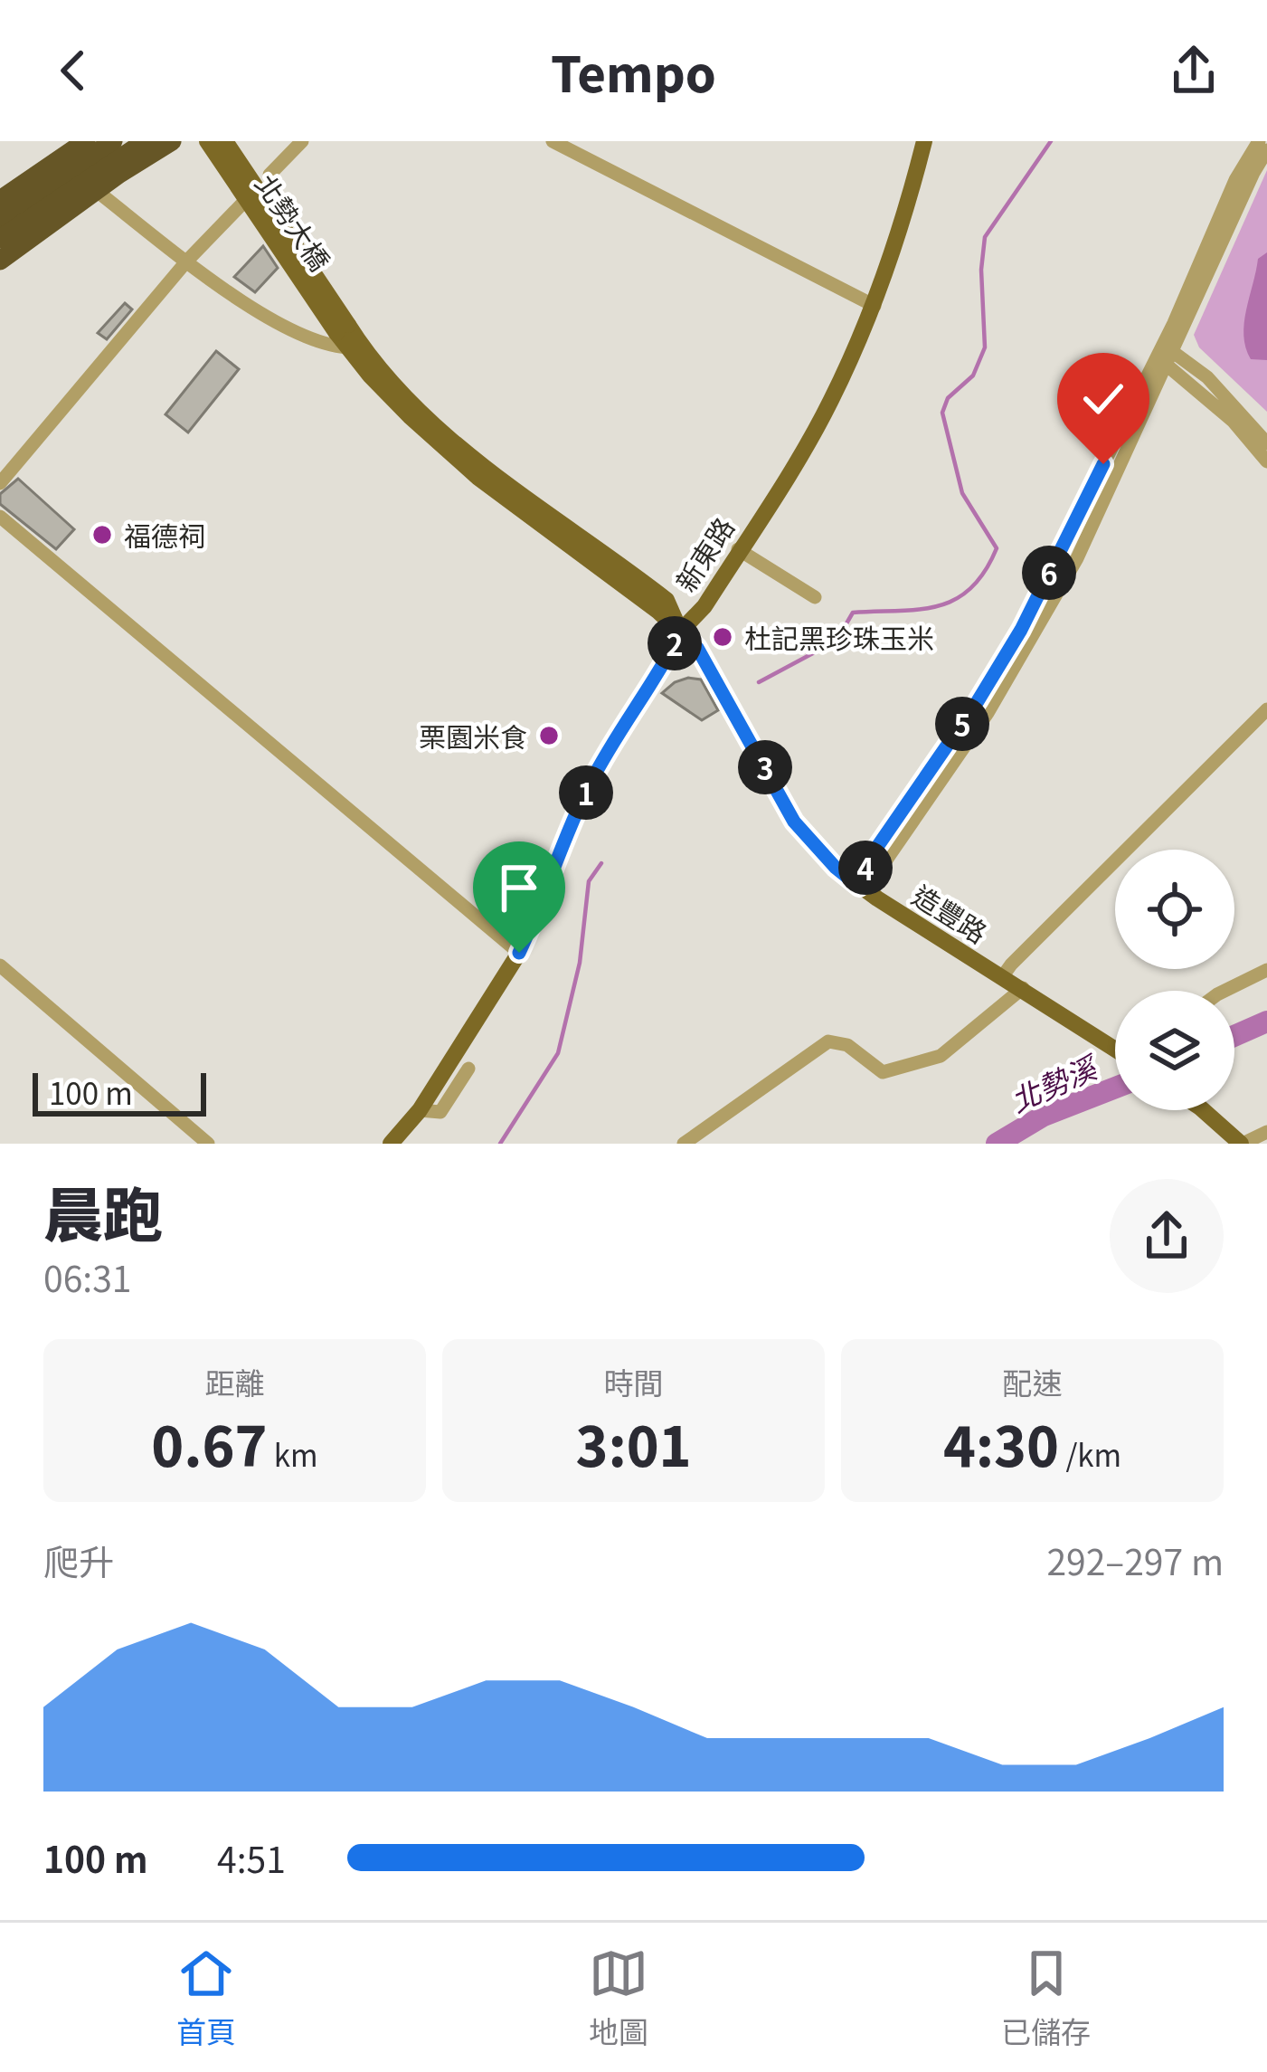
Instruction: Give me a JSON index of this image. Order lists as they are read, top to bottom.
{
  "streets": {
    "main road": ["北勢大橋", "新東路", "造豐路"]
  },
  "crossings": [
    ["北勢大橋", "造豐路"],
    ["新東路", "造豐路"]
  ],
  "water": ["北勢溪"],
  "places": ["福德祠", "杜記黑珍珠玉米", "栗園米食"],
  "scale_bar": "100 m",
  "page": {
    "header": "Tempo",
    "pins": [
      "6",
      "2",
      "5",
      "3",
      "1",
      "4"
    ],
    "scale": "100 m",
    "heading": ["晨跑", "06:31"],
    "stats": [
      ["距離", "0.67 km"],
      ["時間", "3:01"],
      ["配速", "4:30 /km"]
    ],
    "chart": ["爬升", "292–297 m"],
    "list": [
      {
        "name": "100 m",
        "note": "4:51"
      }
    ],
    "tabs": ["首頁", "地圖", "已儲存"]
  }
}
